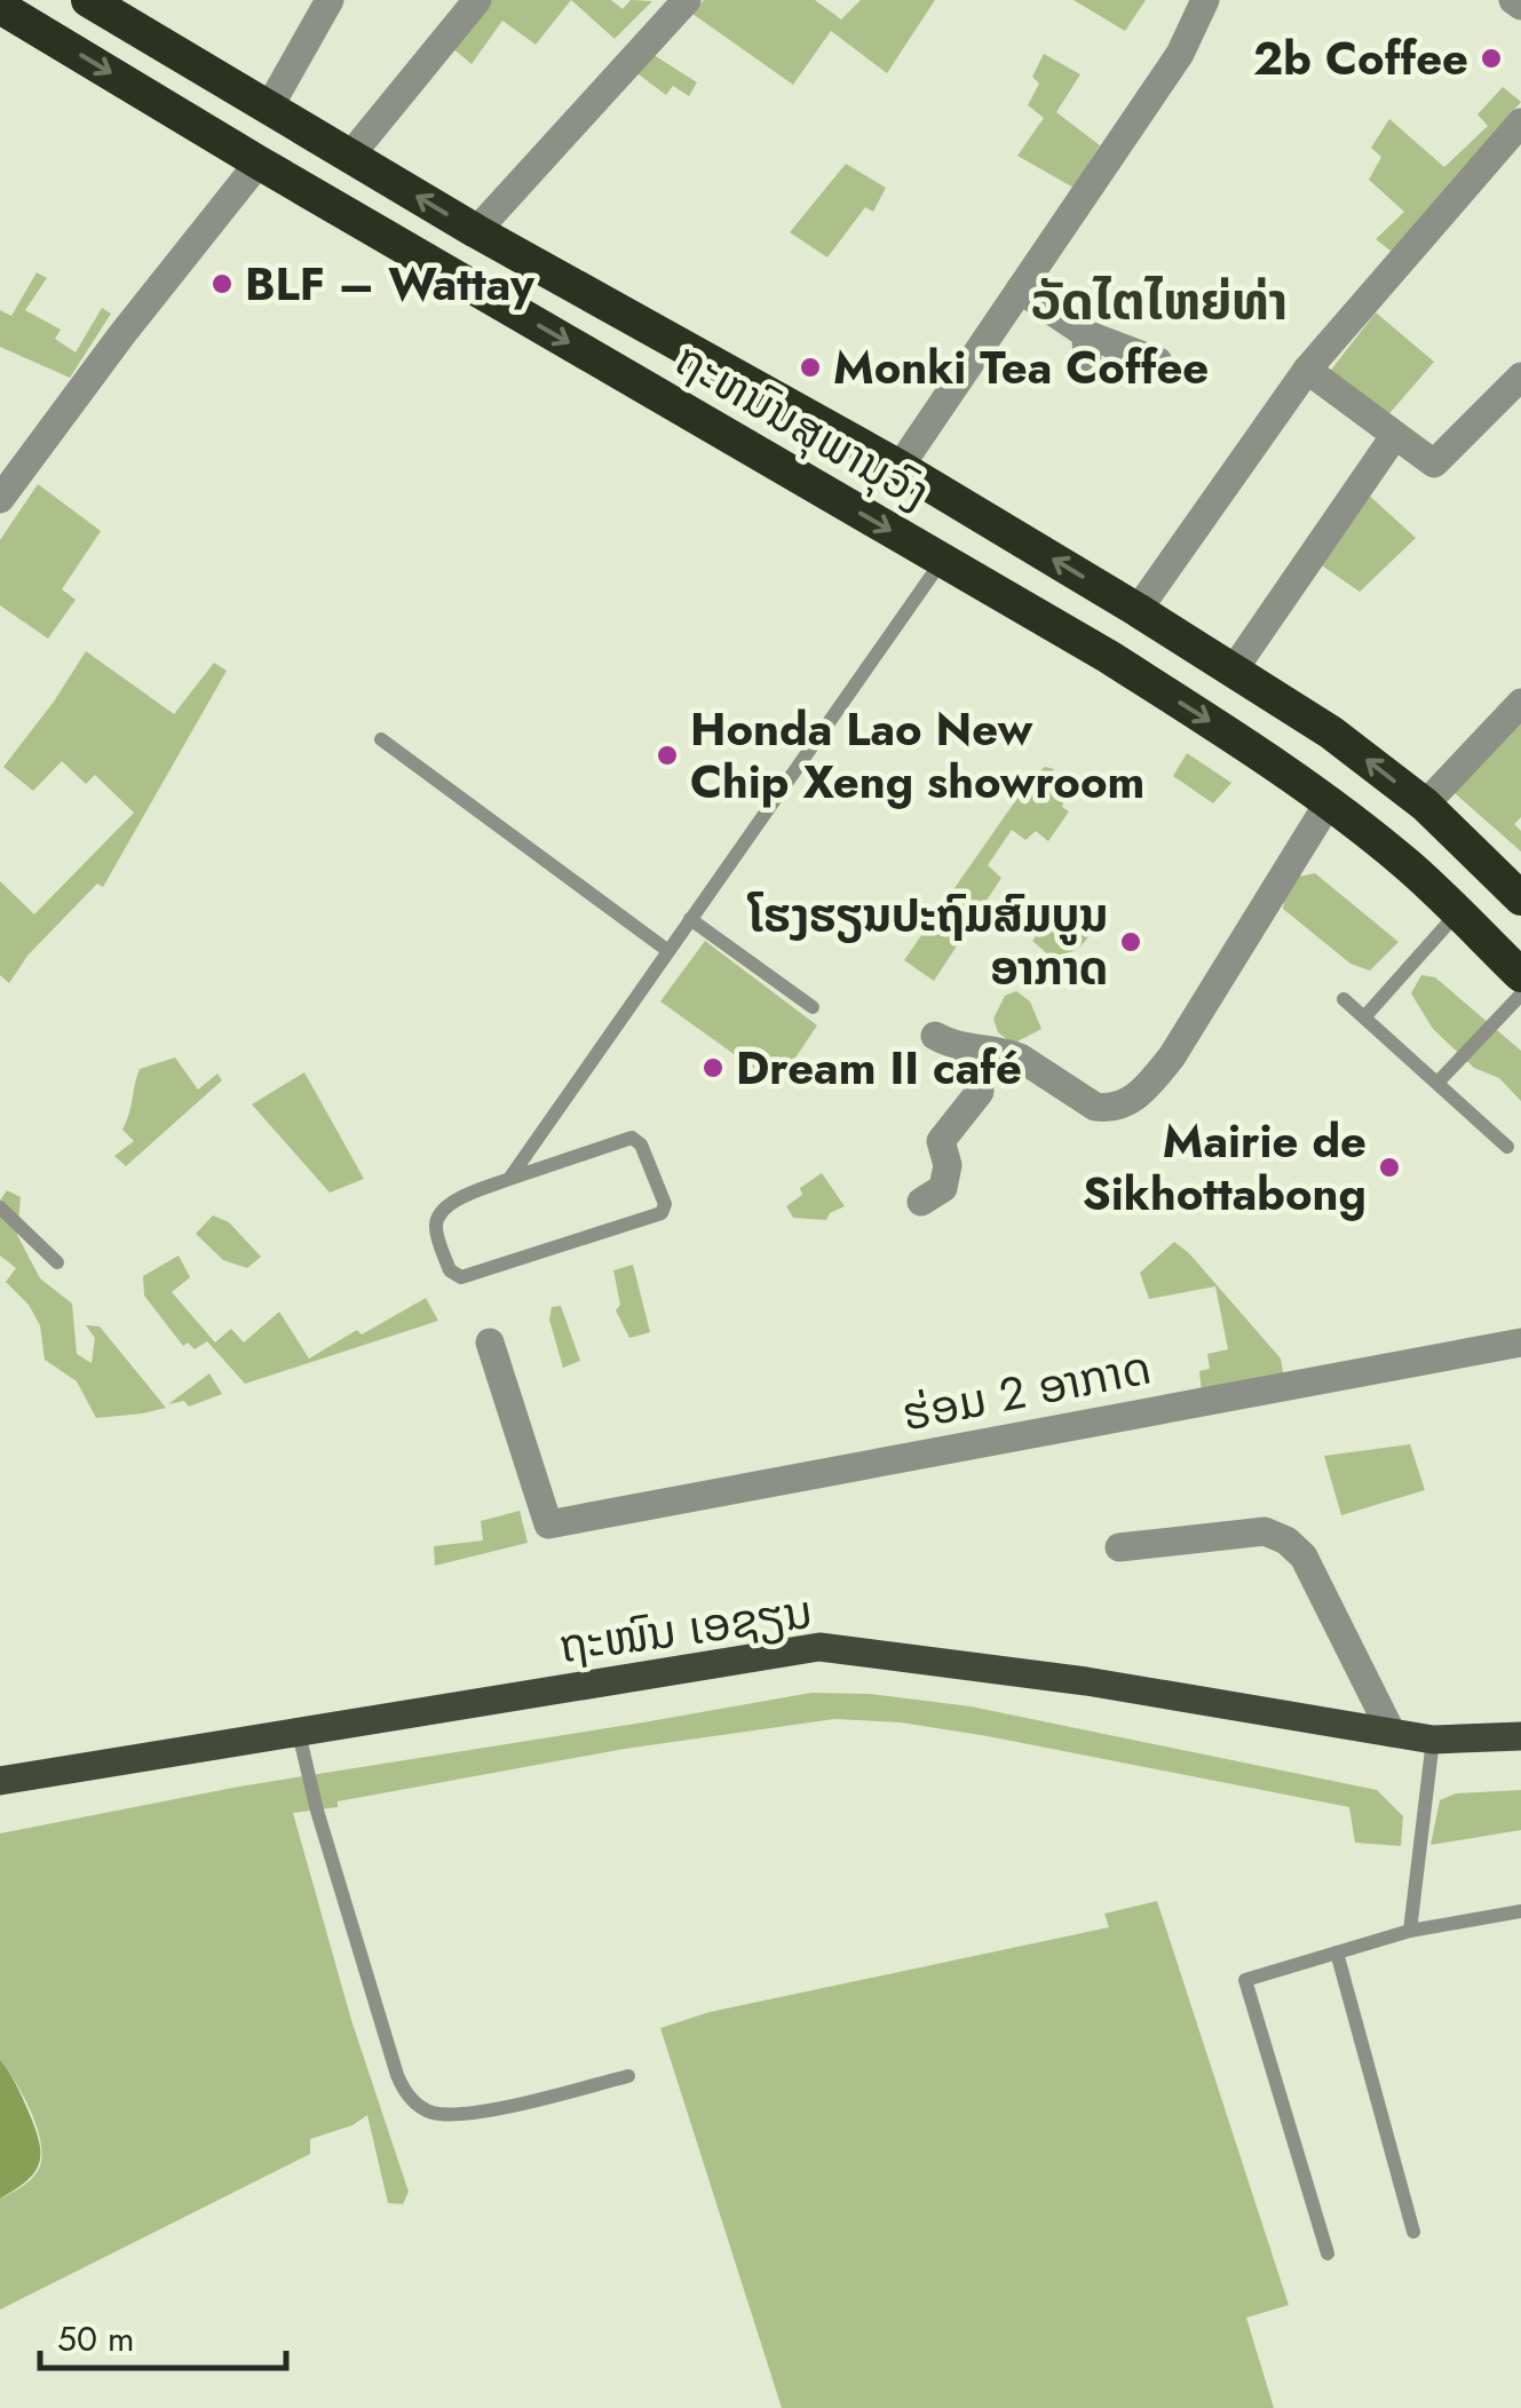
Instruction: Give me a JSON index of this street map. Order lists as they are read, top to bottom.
{
  "streets": {
    "highway": ["ຖະຫນົນສຸພານຸວົງ"],
    "main road": ["ຖະໜົນ ເອຊຽນ"],
    "street": ["ຮ່ອມ 2 ອາກາດ"]
  },
  "districts": ["ວັດໄຕໄຫຍ່ທ່າ"],
  "places": [
    "2b Coffee",
    "BLF – Wattay",
    "Monki Tea Coffee",
    "Honda Lao New Chip Xeng showroom",
    "ໂຮງຮຽນປະຖົມສົມບູນ ອາກາດ",
    "Dream II café",
    "Mairie de Sikhottabong"
  ],
  "scale_bar": "50 m"
}
